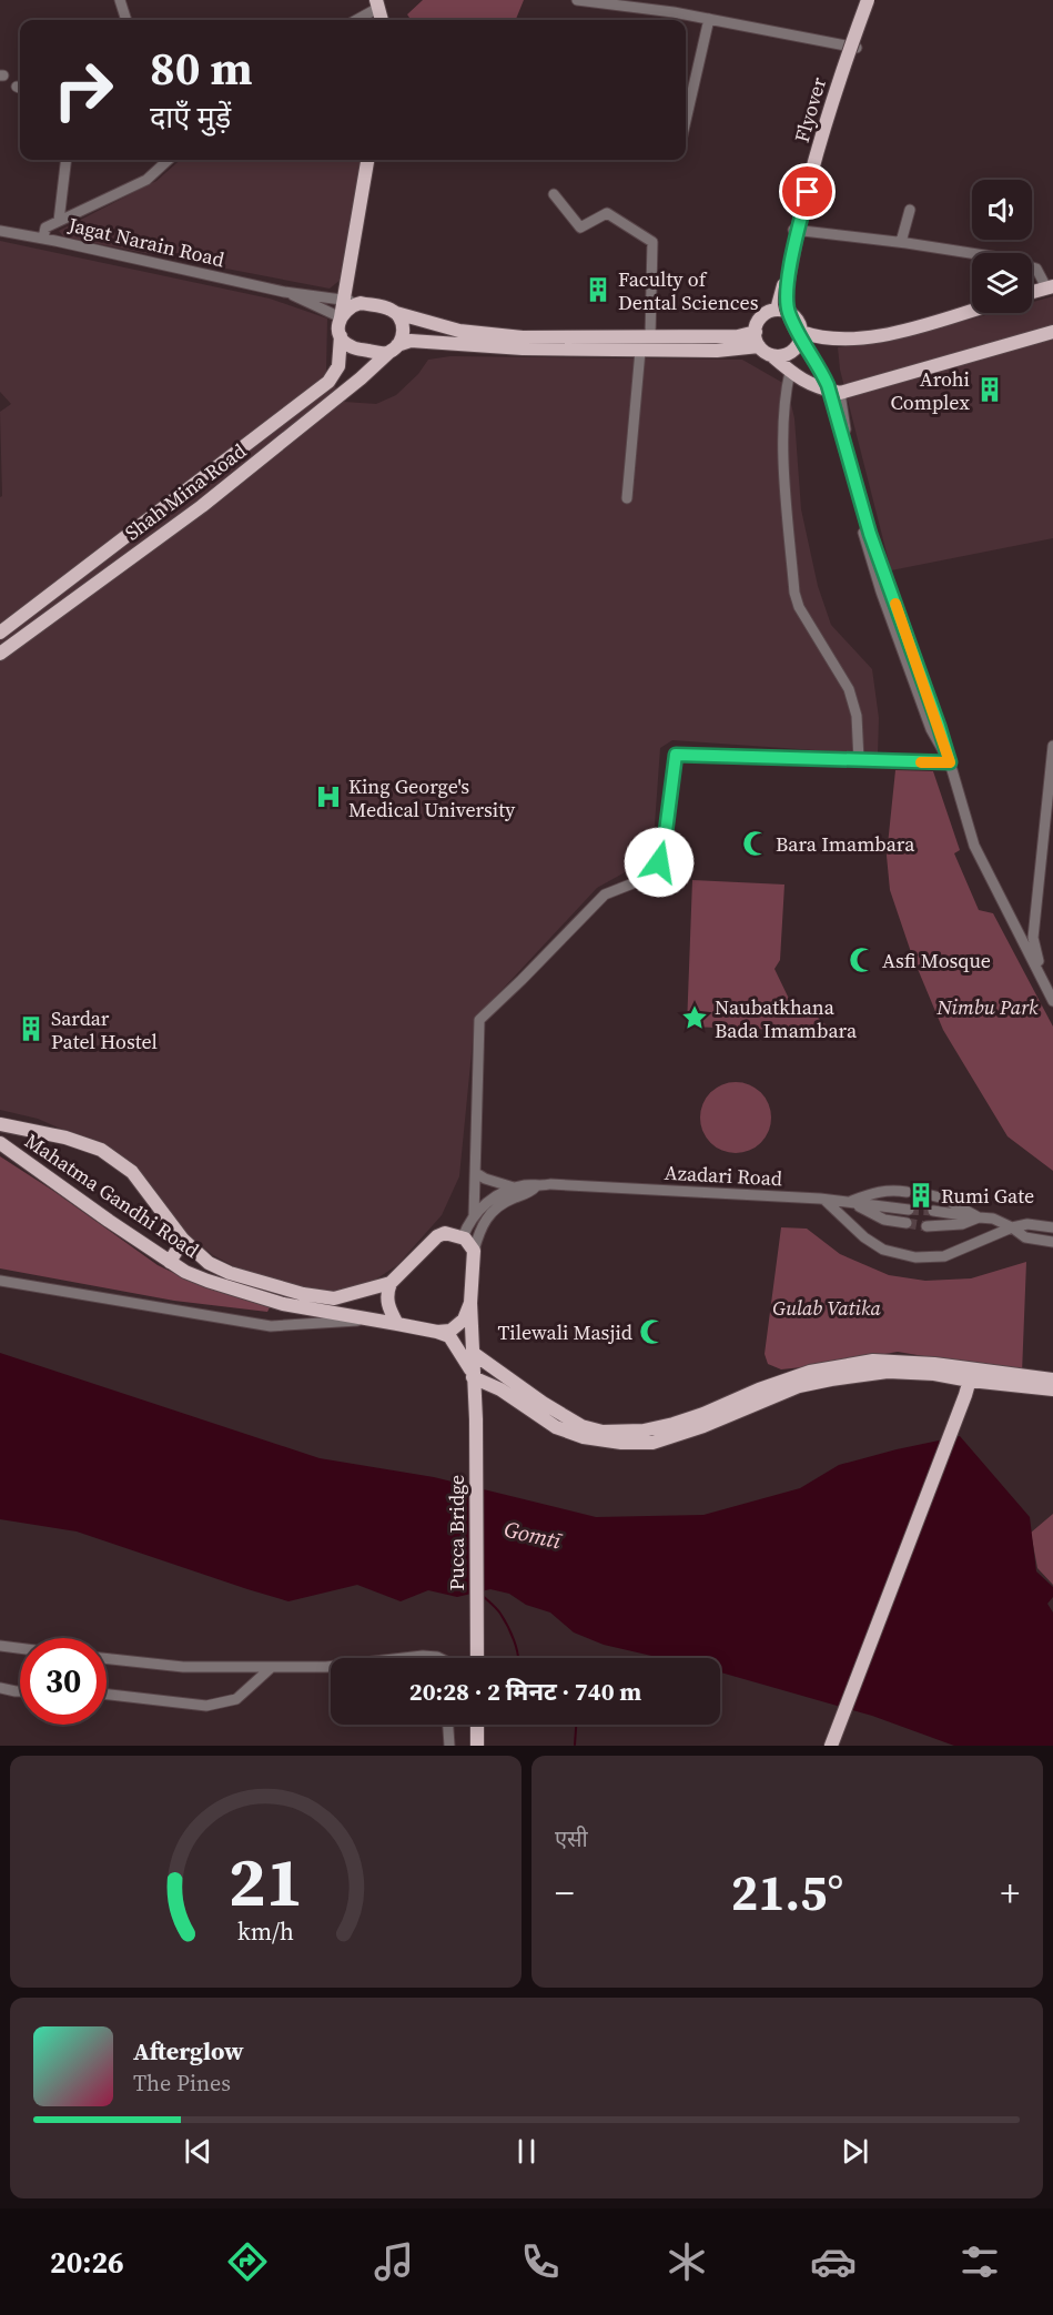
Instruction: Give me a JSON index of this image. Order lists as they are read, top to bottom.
{
  "streets": {
    "main road": [
      "Flyover",
      "Shah Mina Road",
      "Mahatma Gandhi Road",
      "Pucca Bridge"
    ],
    "street": ["Jagat Narain Road", "Azadari Road"]
  },
  "crossings": [
    ["Jagat Narain Road", "Shah Mina Road"],
    ["Mahatma Gandhi Road", "Pucca Bridge"]
  ],
  "water": ["Gomtī"],
  "parks": ["Nimbu Park", "Gulab Vatika"],
  "places": {
    "building": [
      "Faculty of Dental Sciences",
      "Arohi Complex",
      "Sardar Patel Hostel",
      "Rumi Gate"
    ],
    "hospital": ["King George's Medical University"],
    "mosque": ["Bara Imambara", "Asfi Mosque", "Tilewali Masjid"],
    "place": ["Naubatkhana Bada Imambara"]
  },
  "page": {
    "turn": ["80 m", "दाएँ मुड़ें"],
    "limit": "30",
    "trip": "20:28 · 2 मिनट · 740 m",
    "tile": "एसी",
    "heat": ["−", "21.5°", "+"],
    "song": ["Afterglow", "The Pines"],
    "tabs": "20:26",
    "gauge": ["21", "km/h"]
  }
}
